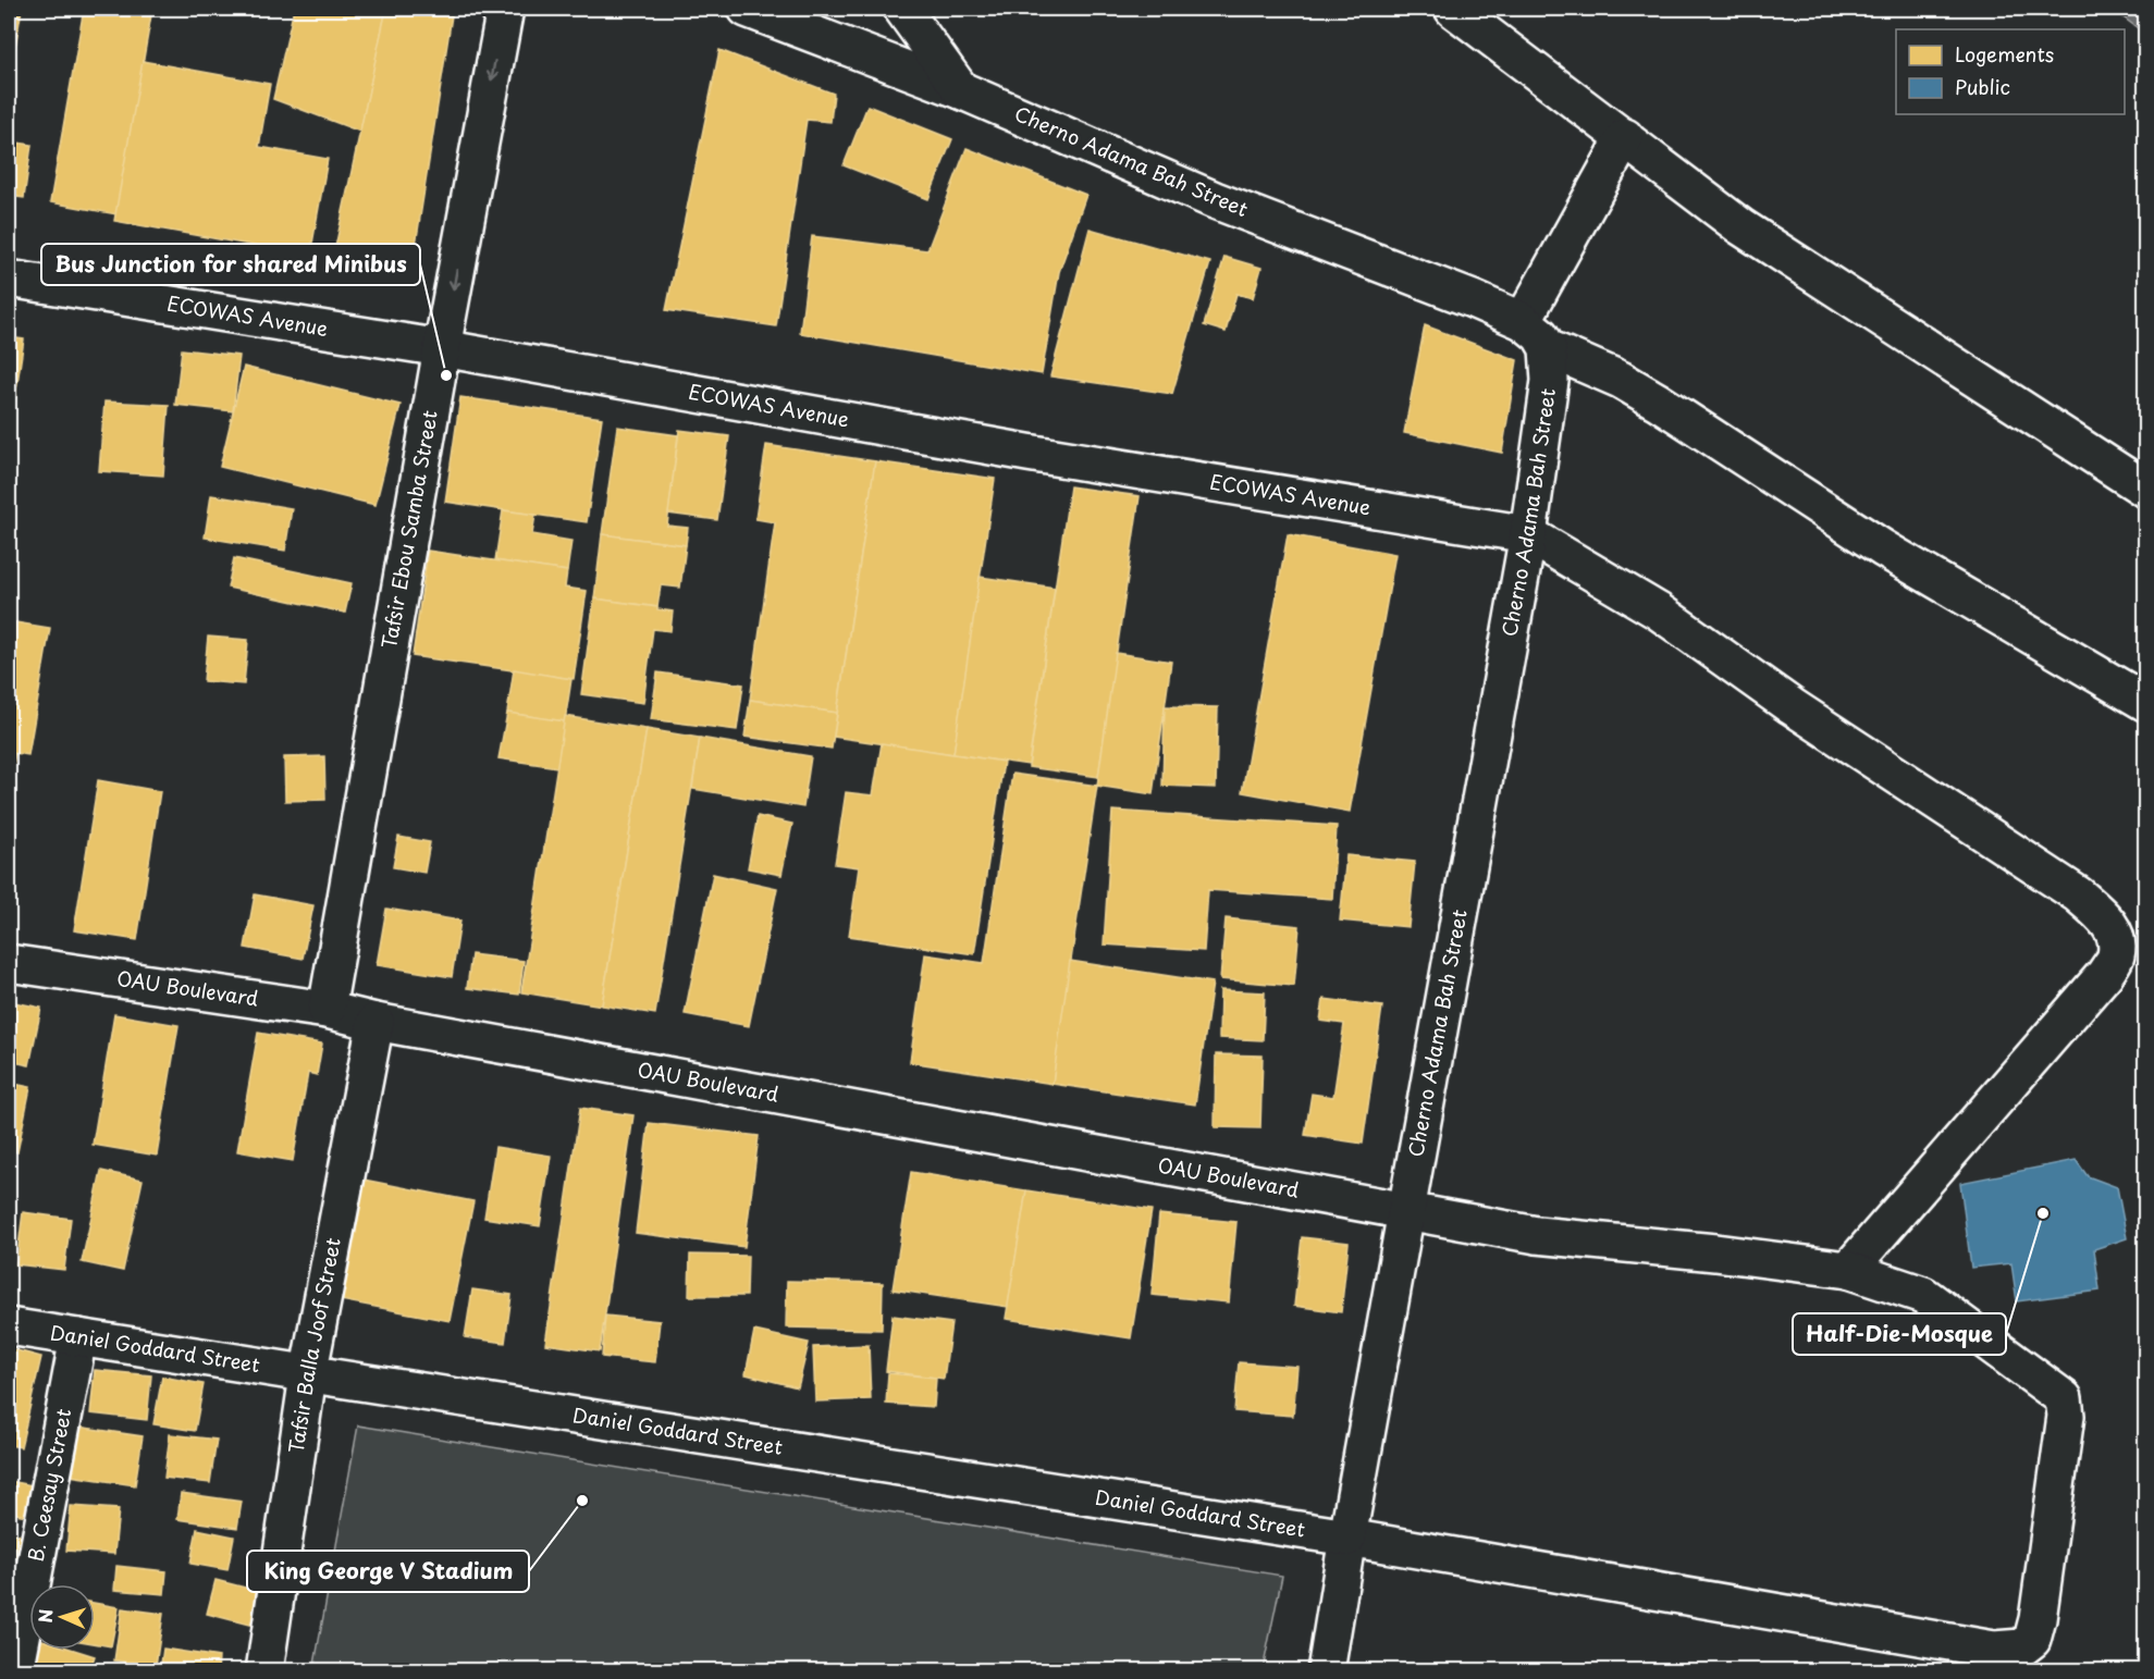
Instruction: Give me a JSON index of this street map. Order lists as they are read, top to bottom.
{
  "streets": {
    "main road": [
      "Cherno Adama Bah Street",
      "ECOWAS Avenue",
      "Tafsir Ebou Samba Street",
      "OAU Boulevard",
      "Tafsir Balla Joof Street",
      "Daniel Goddard Street",
      "B. Ceesay Street"
    ]
  },
  "crossings": [
    ["Cherno Adama Bah Street", "ECOWAS Avenue"],
    ["Cherno Adama Bah Street", "OAU Boulevard"],
    ["Cherno Adama Bah Street", "Daniel Goddard Street"],
    ["ECOWAS Avenue", "Tafsir Ebou Samba Street"],
    ["Tafsir Ebou Samba Street", "OAU Boulevard"],
    ["OAU Boulevard", "Tafsir Balla Joof Street"],
    ["OAU Boulevard", "Daniel Goddard Street"],
    ["Tafsir Balla Joof Street", "Daniel Goddard Street"],
    ["Daniel Goddard Street", "B. Ceesay Street"]
  ],
  "places": ["Bus Junction for shared Minibus", "Half-Die-Mosque", "King George V Stadium"],
  "legend": ["Logements", "Public"],
  "north": "left"
}
